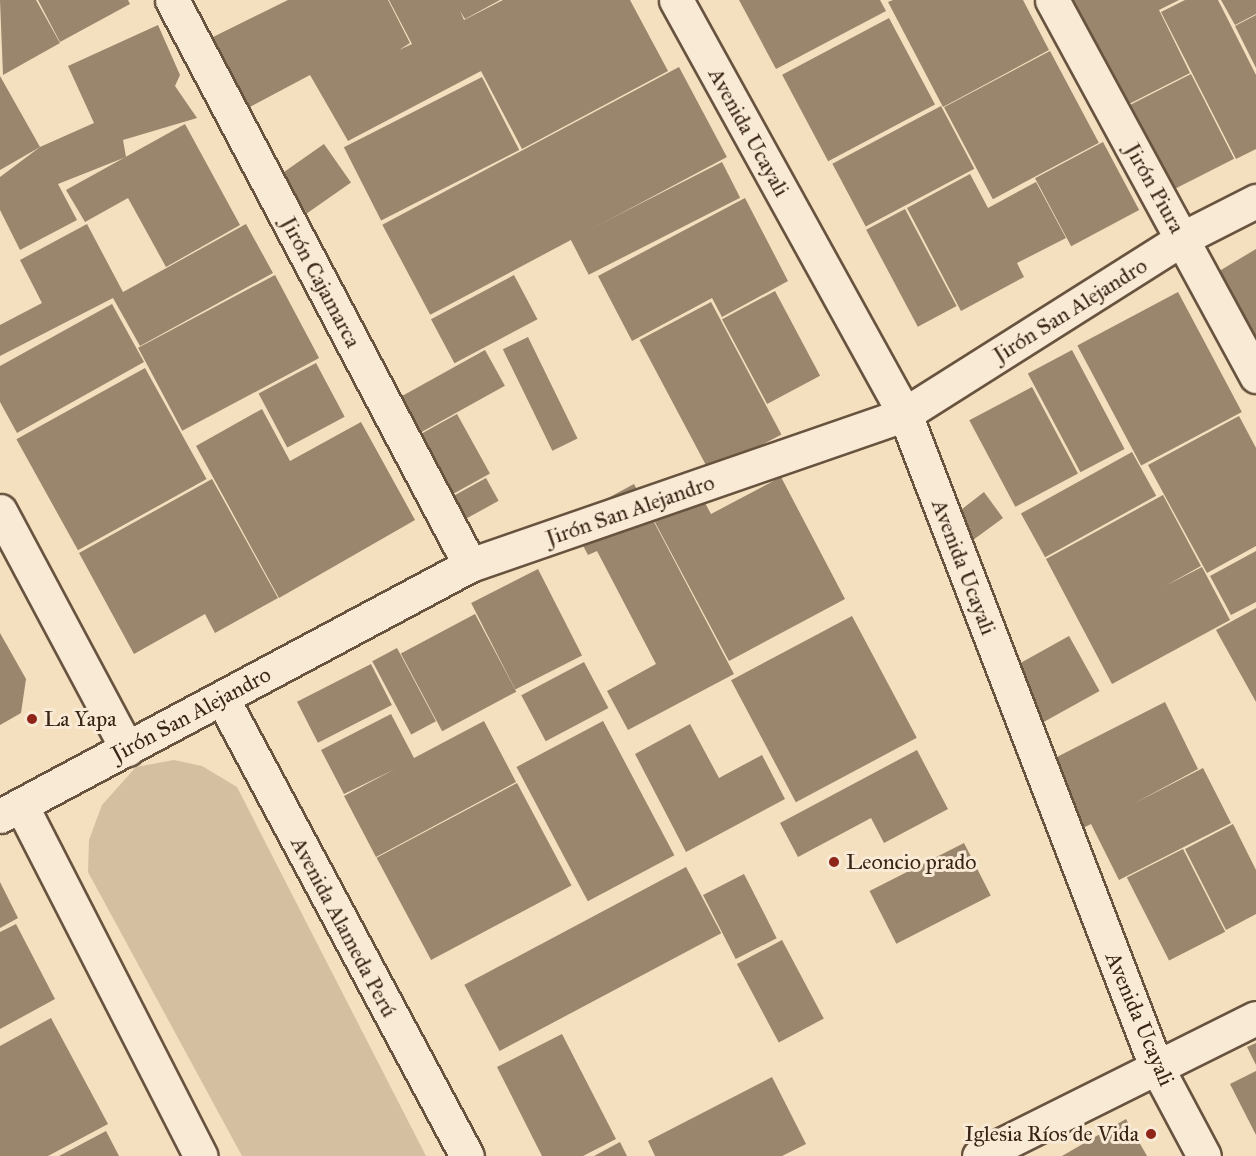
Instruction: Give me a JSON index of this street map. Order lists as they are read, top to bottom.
{
  "streets": {
    "street": [
      "Avenida Ucayali",
      "Jirón Piura",
      "Jirón Cajamarca",
      "Jirón San Alejandro",
      "Avenida Alameda Perú"
    ]
  },
  "crossings": [
    ["Avenida Ucayali", "Jirón San Alejandro"],
    ["Jirón Piura", "Jirón San Alejandro"],
    ["Jirón Cajamarca", "Jirón San Alejandro"],
    ["Jirón San Alejandro", "Avenida Alameda Perú"]
  ],
  "places": ["La Yapa", "Leoncio prado", "Iglesia Ríos de Vida"]
}
